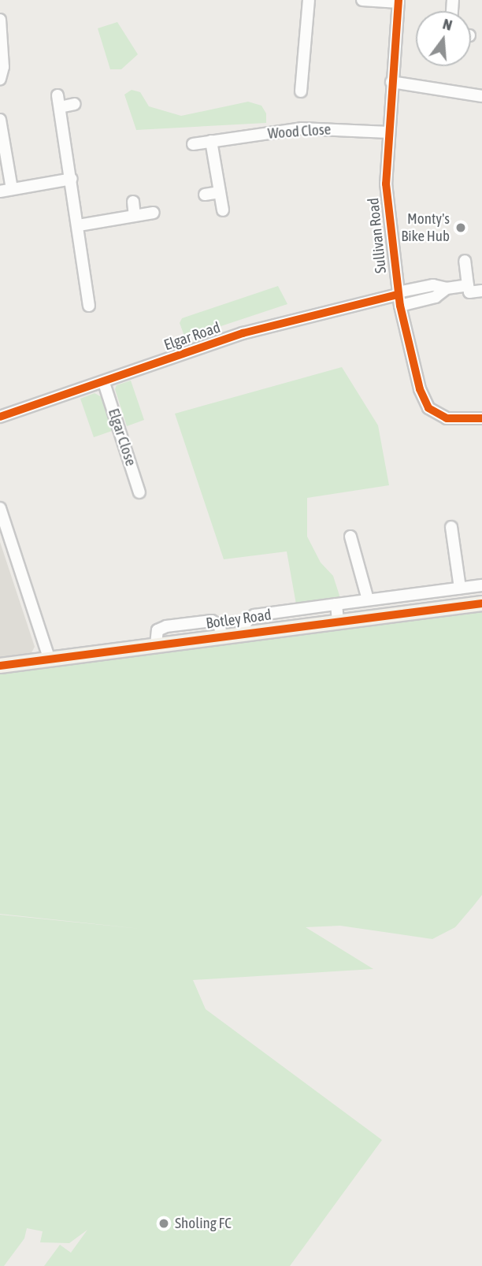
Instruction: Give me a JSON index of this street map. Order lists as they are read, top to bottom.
{
  "streets": {
    "main road": ["Botley Road"],
    "street": [
      "Wood Close",
      "Sullivan Road",
      "Elgar Road",
      "Elgar Close"
    ]
  },
  "crossings": [
    ["Wood Close", "Sullivan Road"],
    ["Sullivan Road", "Elgar Road"],
    ["Elgar Road", "Elgar Close"]
  ],
  "places": ["Monty's Bike Hub", "Sholing FC"],
  "north": "top"
}
